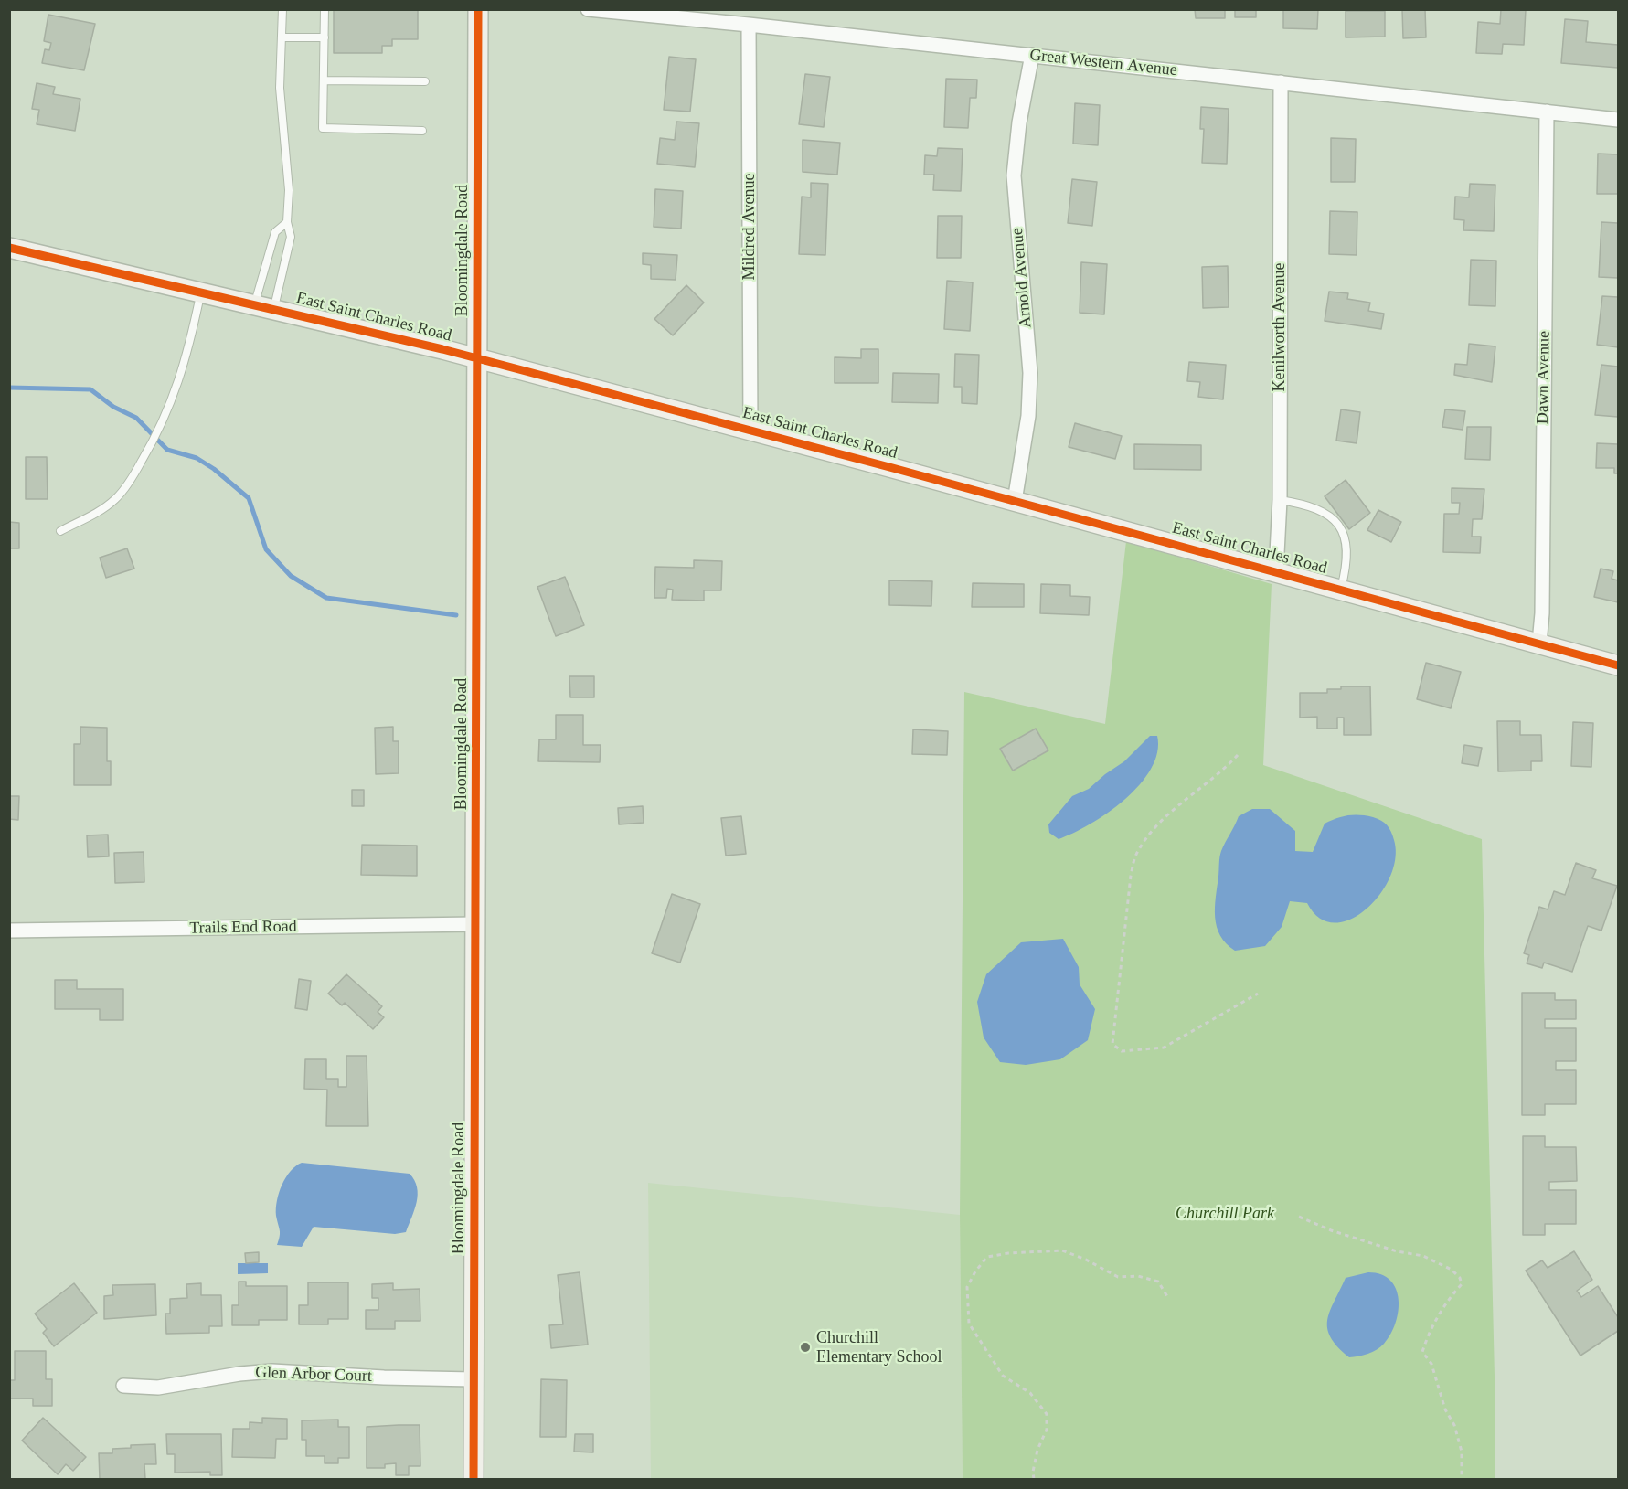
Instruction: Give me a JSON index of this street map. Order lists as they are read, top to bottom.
{
  "streets": {
    "street": [
      "Great Western Avenue",
      "Mildred Avenue",
      "Bloomingdale Road",
      "Arnold Avenue",
      "East Saint Charles Road",
      "Kenilworth Avenue",
      "Dawn Avenue",
      "Trails End Road",
      "Glen Arbor Court"
    ]
  },
  "crossings": [
    ["Great Western Avenue", "Mildred Avenue"],
    ["Great Western Avenue", "Arnold Avenue"],
    ["Great Western Avenue", "Kenilworth Avenue"],
    ["Great Western Avenue", "Dawn Avenue"],
    ["Mildred Avenue", "East Saint Charles Road"],
    ["Bloomingdale Road", "East Saint Charles Road"],
    ["Bloomingdale Road", "Trails End Road"],
    ["Bloomingdale Road", "Glen Arbor Court"],
    ["Arnold Avenue", "East Saint Charles Road"],
    ["East Saint Charles Road", "Kenilworth Avenue"],
    ["East Saint Charles Road", "Dawn Avenue"]
  ],
  "parks": ["Churchill Park"],
  "places": ["Churchill Elementary School"]
}
